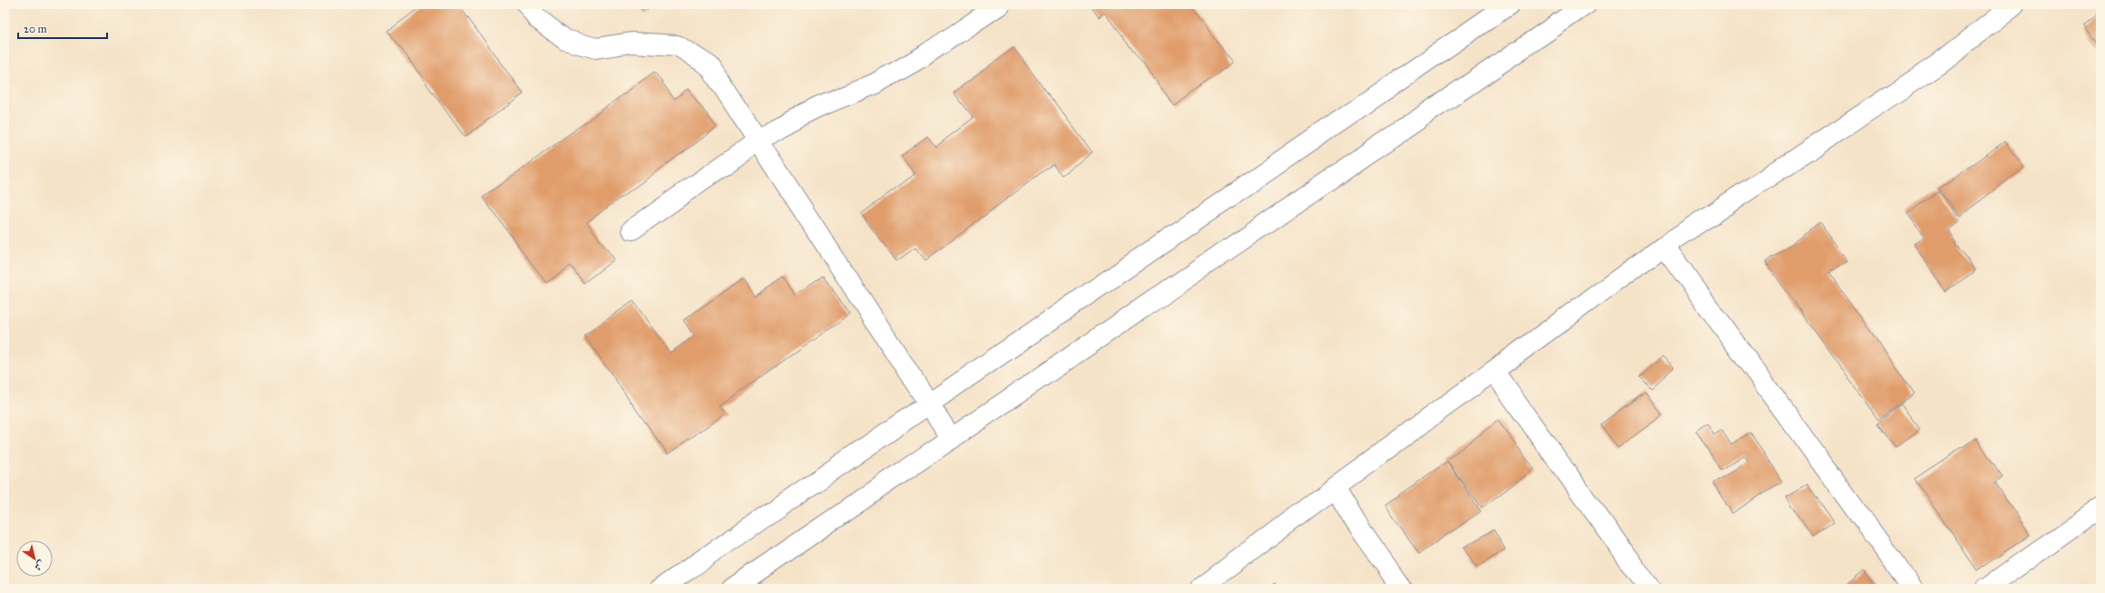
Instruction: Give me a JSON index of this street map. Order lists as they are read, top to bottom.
{
  "scale_bar": "20 m",
  "north": "bottom right"
}
